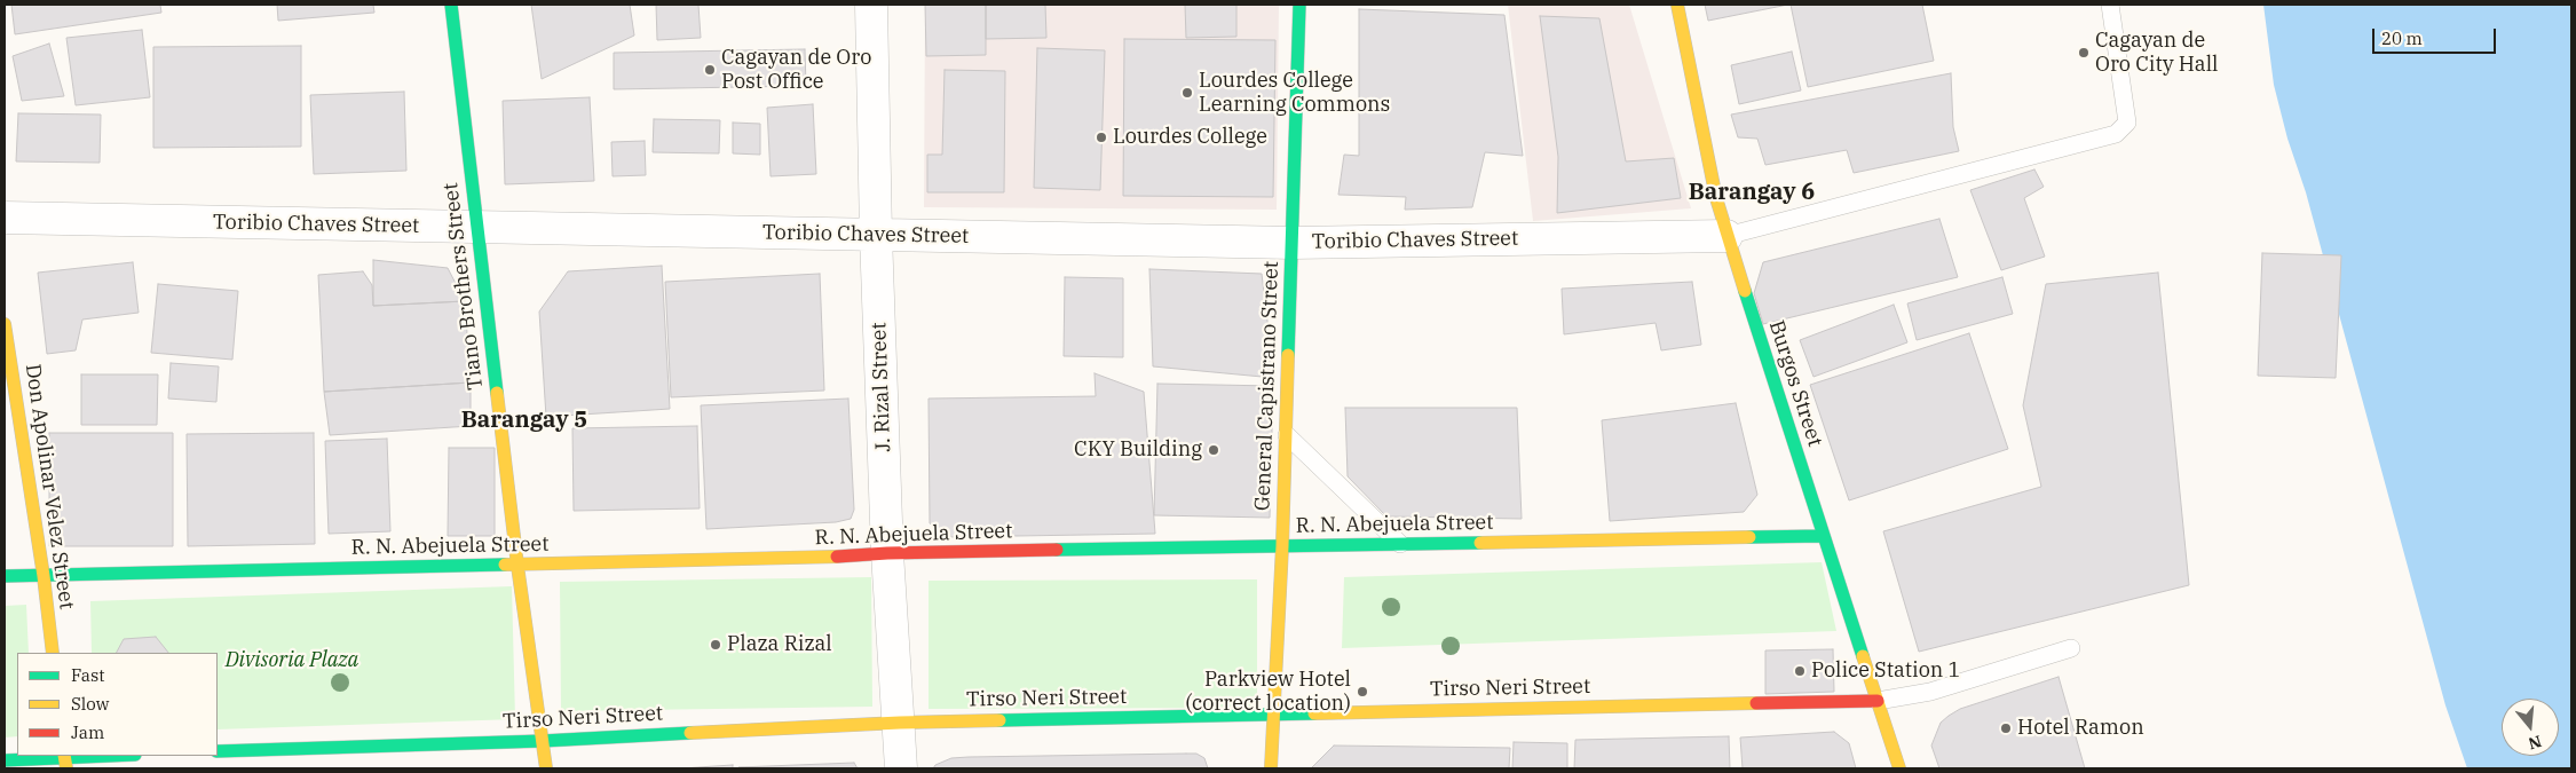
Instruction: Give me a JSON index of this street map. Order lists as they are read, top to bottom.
{
  "streets": {
    "street": [
      "Toribio Chaves Street",
      "Tiano Brothers Street",
      "Burgos Street",
      "General Capistrano Street",
      "J. Rizal Street",
      "Don Apolinar Velez Street",
      "R. N. Abejuela Street",
      "Tirso Neri Street"
    ]
  },
  "crossings": [
    ["Toribio Chaves Street", "Tiano Brothers Street"],
    ["Toribio Chaves Street", "Burgos Street"],
    ["Toribio Chaves Street", "General Capistrano Street"],
    ["Toribio Chaves Street", "J. Rizal Street"],
    ["Tiano Brothers Street", "R. N. Abejuela Street"],
    ["Tiano Brothers Street", "Tirso Neri Street"],
    ["Burgos Street", "R. N. Abejuela Street"],
    ["Burgos Street", "Tirso Neri Street"],
    ["General Capistrano Street", "R. N. Abejuela Street"],
    ["General Capistrano Street", "Tirso Neri Street"],
    ["J. Rizal Street", "R. N. Abejuela Street"],
    ["J. Rizal Street", "Tirso Neri Street"],
    ["Don Apolinar Velez Street", "R. N. Abejuela Street"]
  ],
  "districts": ["Barangay 6", "Barangay 5"],
  "parks": ["Divisoria Plaza"],
  "places": [
    "Cagayan de Oro City Hall",
    "Cagayan de Oro Post Office",
    "Lourdes College Learning Commons",
    "Lourdes College",
    "CKY Building",
    "Plaza Rizal",
    "Police Station 1",
    "Parkview Hotel (correct location)",
    "Hotel Ramon"
  ],
  "legend": ["Fast", "Slow", "Jam"],
  "scale_bar": "20 m",
  "north": "bottom"
}
